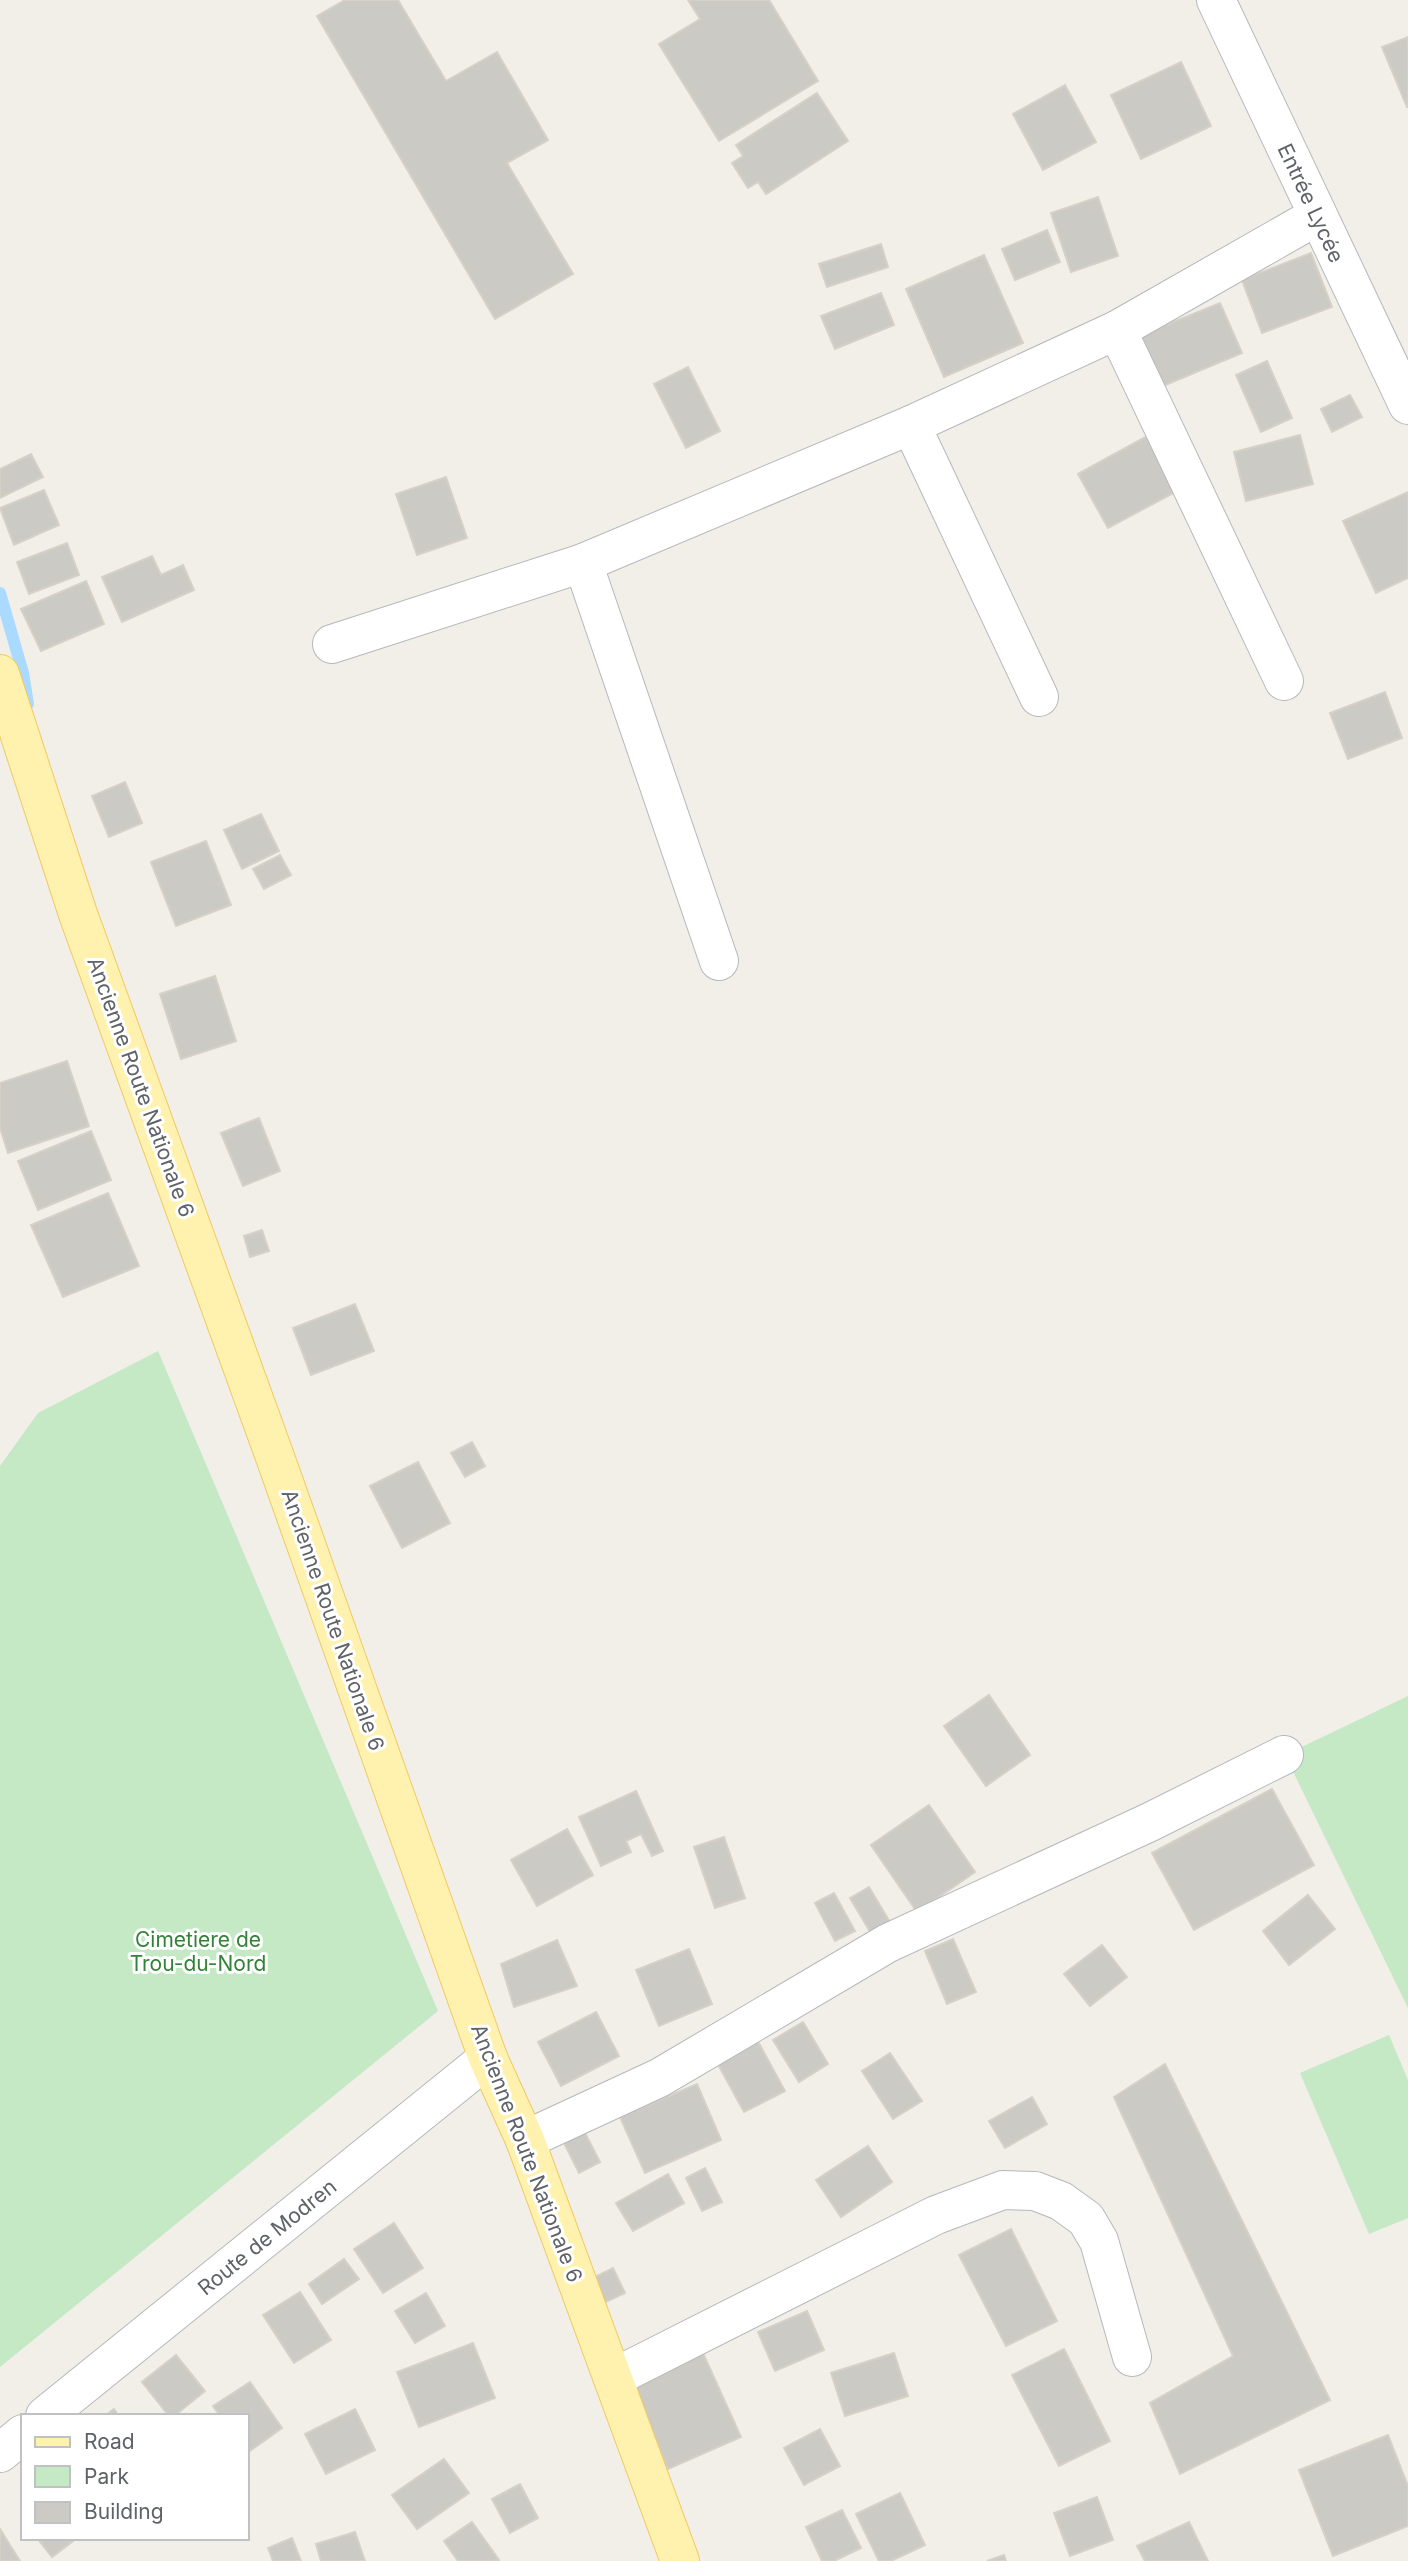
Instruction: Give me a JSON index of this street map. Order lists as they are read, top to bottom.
{
  "streets": {
    "main road": ["Ancienne Route Nationale 6"],
    "street": ["Entrée Lycée", "Route de Modren"]
  },
  "crossings": [
    ["Ancienne Route Nationale 6", "Route de Modren"]
  ],
  "parks": ["Cimetiere de Trou-du-Nord"],
  "legend": ["Road", "Park", "Building"]
}
